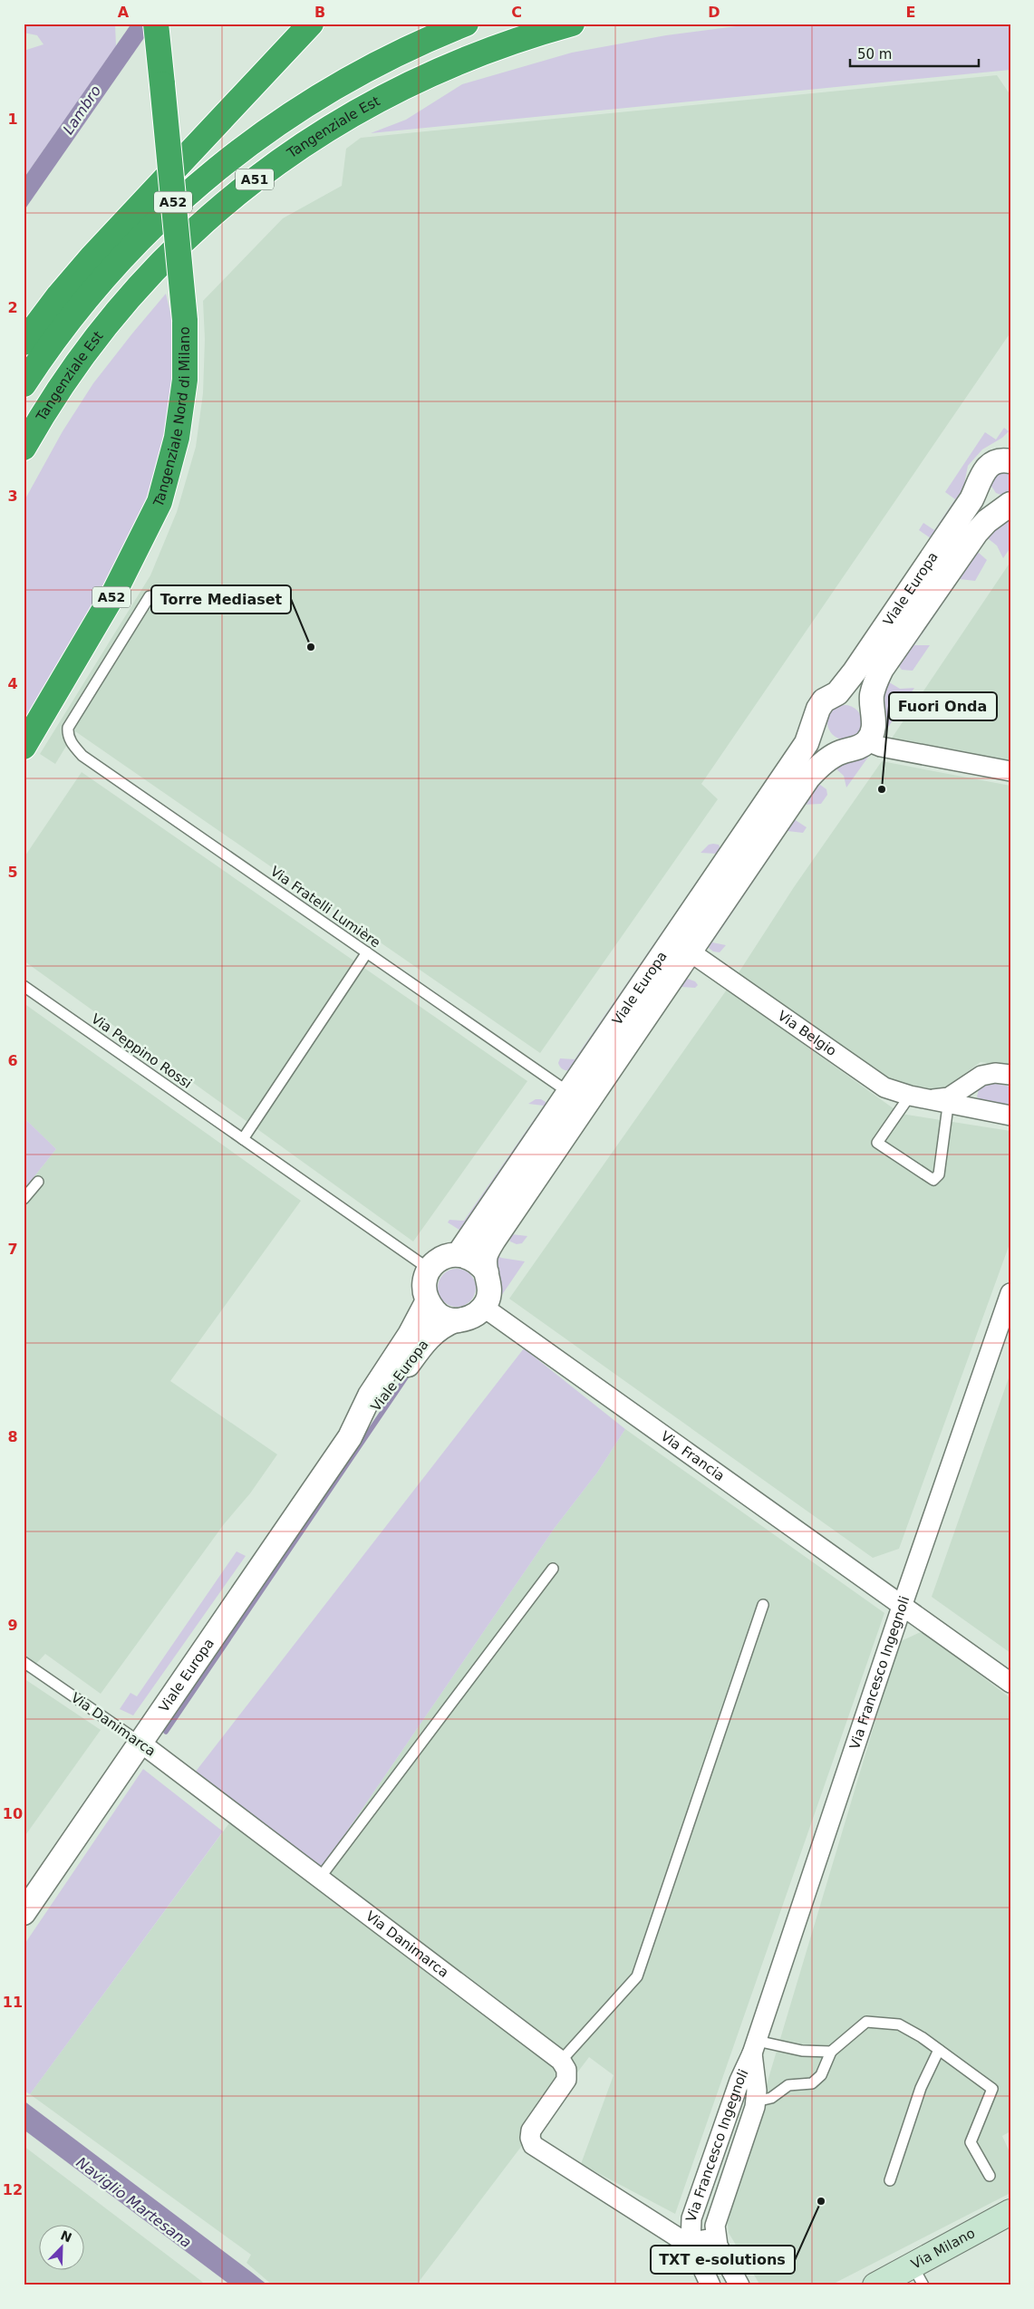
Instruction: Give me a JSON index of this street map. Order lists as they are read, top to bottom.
{
  "streets": {
    "highway": [
      "Tangenziale Est",
      "A51",
      "A52",
      "Tangenziale Nord di Milano"
    ],
    "main road": ["Via Milano"],
    "street": [
      "Viale Europa",
      "Via Belgio",
      "Via Francia",
      "Via Francesco Ingegnoli",
      "Via Danimarca"
    ],
    "lane": ["Via Fratelli Lumière", "Via Peppino Rossi"]
  },
  "crossings": [
    ["Viale Europa", "Via Fratelli Lumière"],
    ["Viale Europa", "Via Belgio"],
    ["Viale Europa", "Via Peppino Rossi"],
    ["Viale Europa", "Via Francia"],
    ["Viale Europa", "Via Danimarca"],
    ["Via Peppino Rossi", "Via Francia"],
    ["Via Francia", "Via Francesco Ingegnoli"]
  ],
  "water": ["Lambro", "Naviglio Martesana"],
  "places": ["Torre Mediaset", "Fuori Onda", "TXT e-solutions"],
  "scale_bar": "50 m",
  "north": "top right",
  "grid": {
    "columns": [
      "A",
      "B",
      "C",
      "D",
      "E"
    ],
    "rows": [
      "1",
      "2",
      "3",
      "4",
      "5",
      "6",
      "7",
      "8",
      "9",
      "10",
      "11",
      "12"
    ]
  }
}
